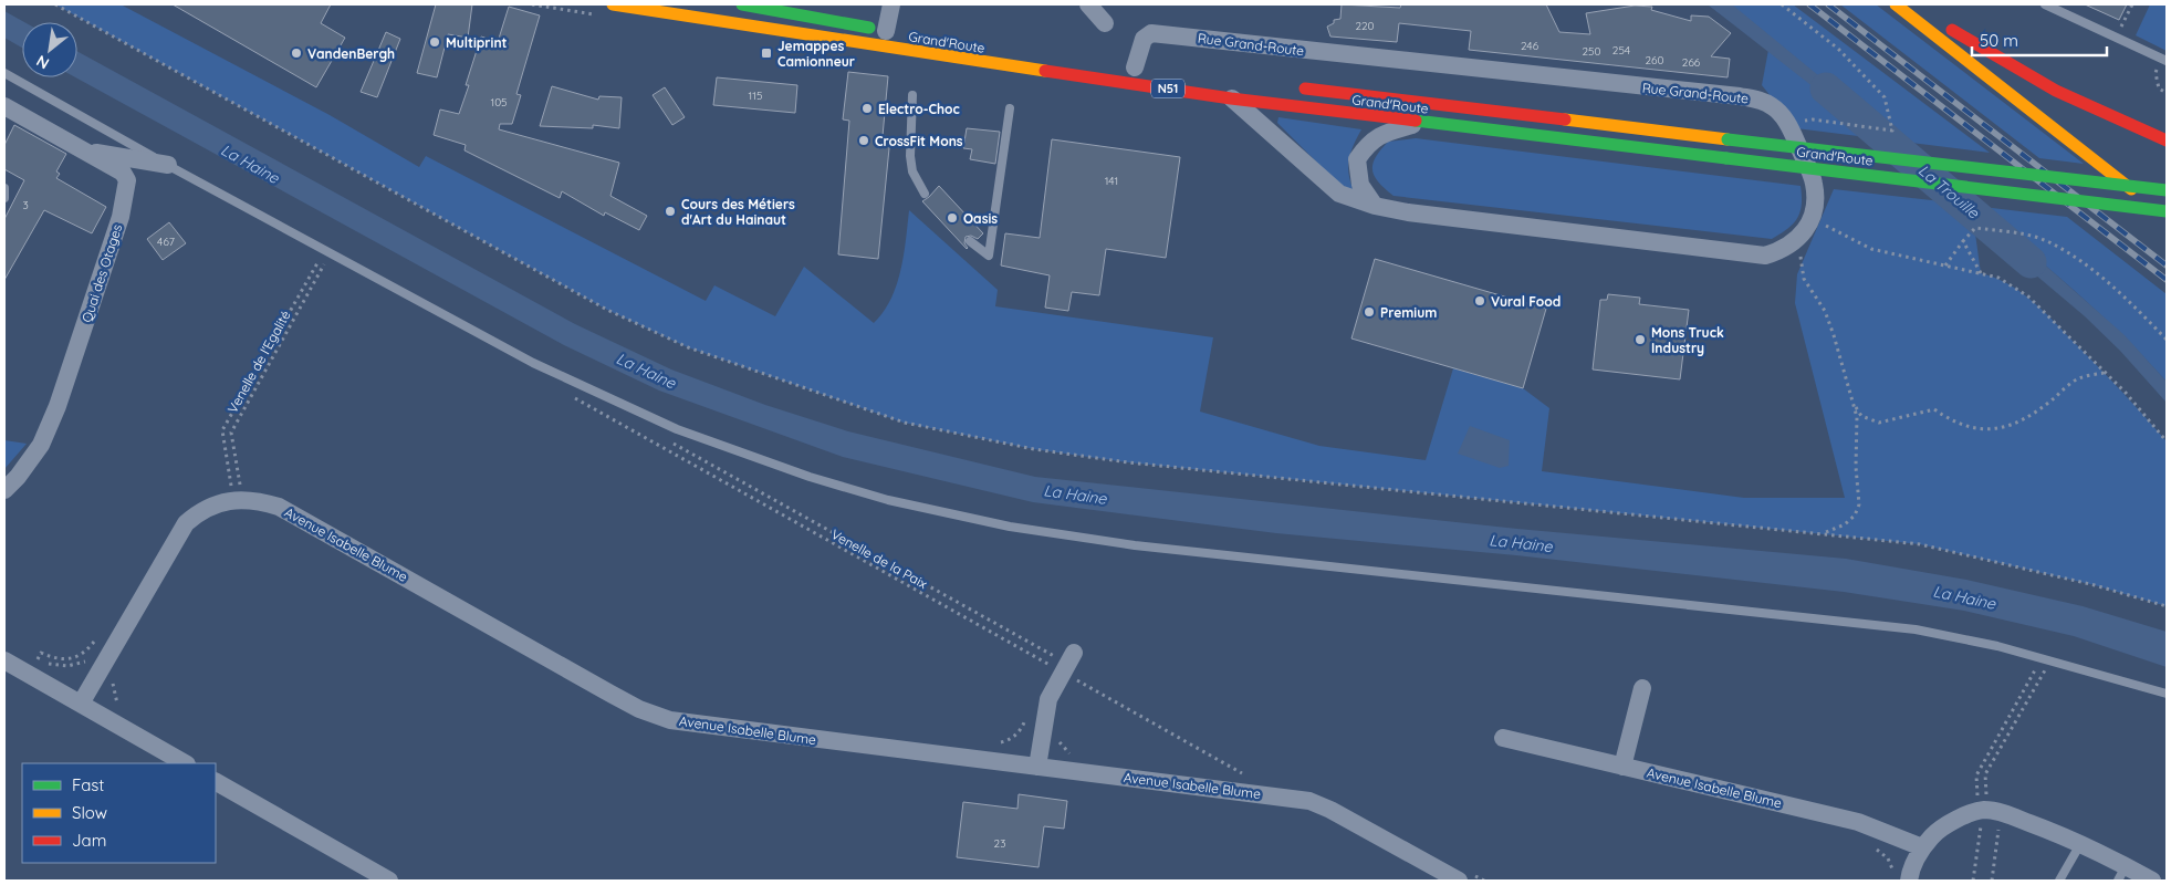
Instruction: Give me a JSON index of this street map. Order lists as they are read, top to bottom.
{
  "streets": {
    "main road": ["Grand'Route", "N51"],
    "street": ["Rue Grand-Route", "Quai des Otages", "Avenue Isabelle Blume"],
    "path": ["Venelle de l'Egalité", "Venelle de la Paix"]
  },
  "water": ["La Haine", "La Trouille"],
  "places": {
    "other": [
      "Multiprint",
      "VandenBergh",
      "Electro-Choc",
      "CrossFit Mons",
      "Cours des Métiers d'Art du Hainaut",
      "Oasis",
      "Vural Food",
      "Premium",
      "Mons Truck Industry"
    ],
    "transit": ["Jemappes Camionneur"]
  },
  "house_numbers": [
    "220",
    "246",
    "254",
    "250",
    "260",
    "266",
    "115",
    "105",
    "141",
    "3",
    "467",
    "23"
  ],
  "legend": ["Fast", "Slow", "Jam"],
  "scale_bar": "50 m",
  "north": "bottom left"
}
